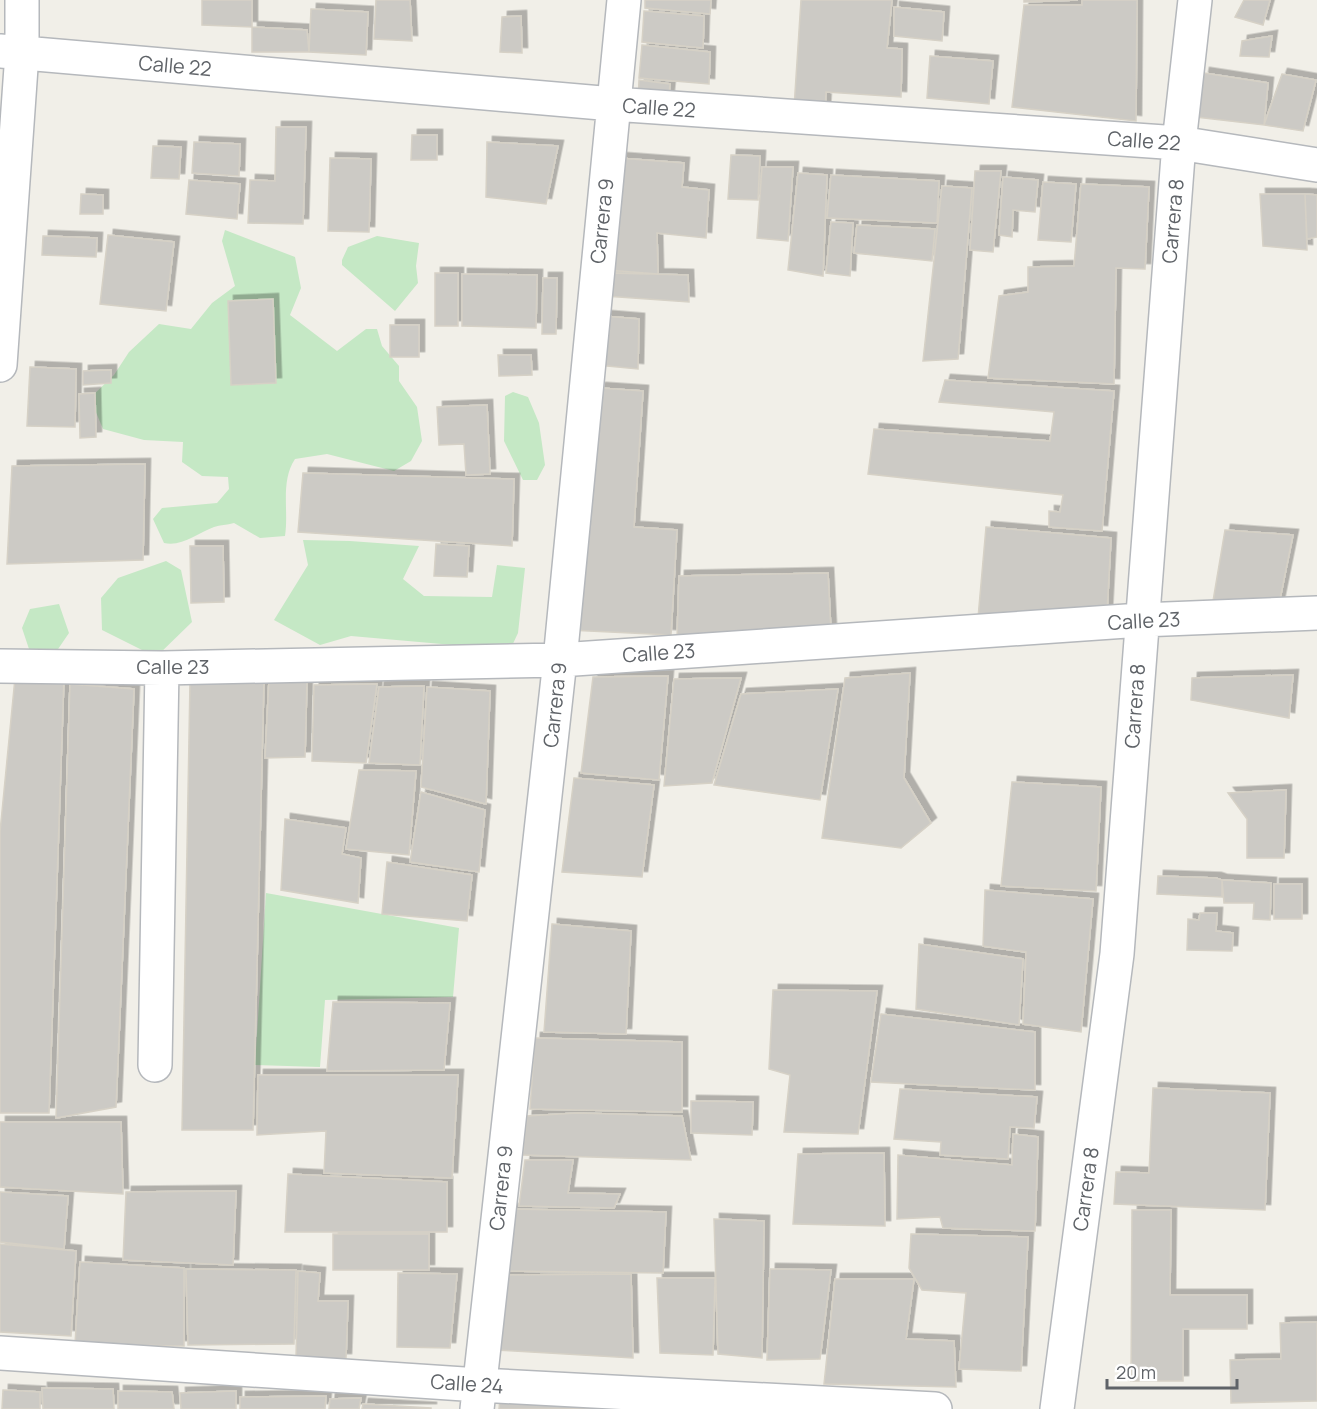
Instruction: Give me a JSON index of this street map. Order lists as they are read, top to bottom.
{
  "streets": {
    "street": [
      "Calle 22",
      "Carrera 9",
      "Carrera 8",
      "Calle 23",
      "Calle 24"
    ]
  },
  "crossings": [
    ["Calle 22", "Carrera 9"],
    ["Calle 22", "Carrera 8"],
    ["Carrera 9", "Calle 23"],
    ["Carrera 9", "Calle 24"],
    ["Carrera 8", "Calle 23"]
  ],
  "scale_bar": "20 m"
}
